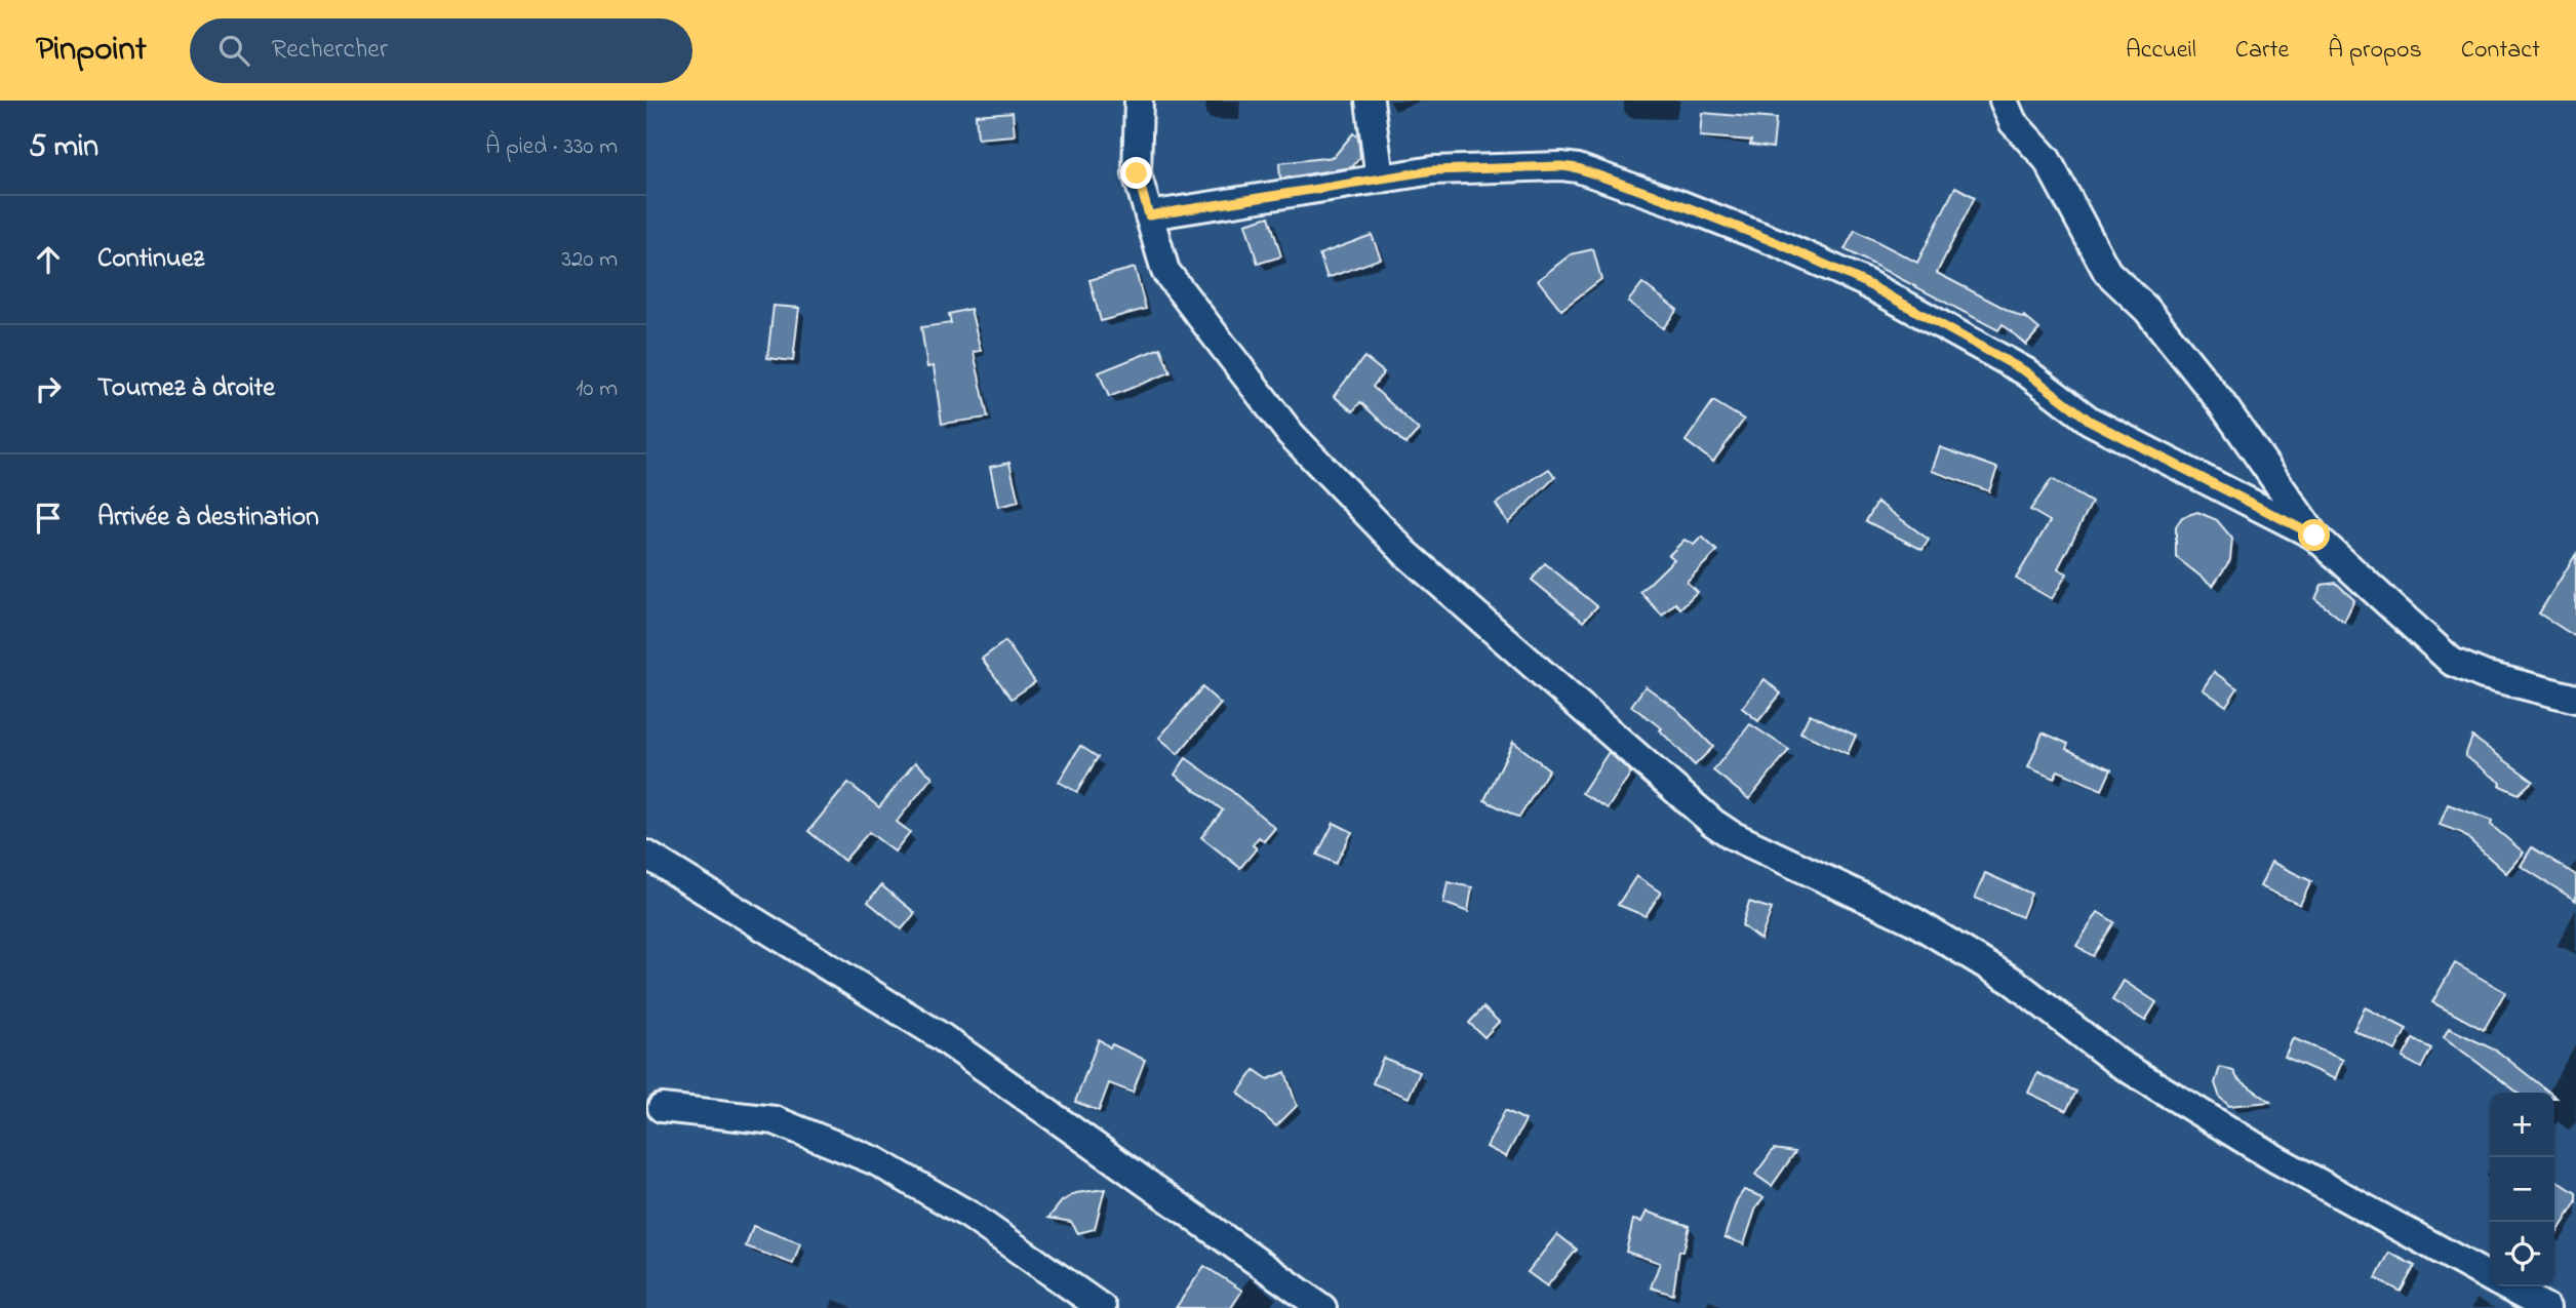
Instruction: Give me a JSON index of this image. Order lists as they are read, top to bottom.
{
  "page": {
    "header": "Pinpoint",
    "search": "Rechercher",
    "nav": [
      "Accueil",
      "Carte",
      "À propos",
      "Contact"
    ],
    "heading": ["5 min", "À pied · 330 m"],
    "list": [
      ["Continuez", "320 m"],
      ["Tournez à droite", "10 m"],
      "Arrivée à destination"
    ],
    "map_buttons": ["+", "−"]
  }
}
